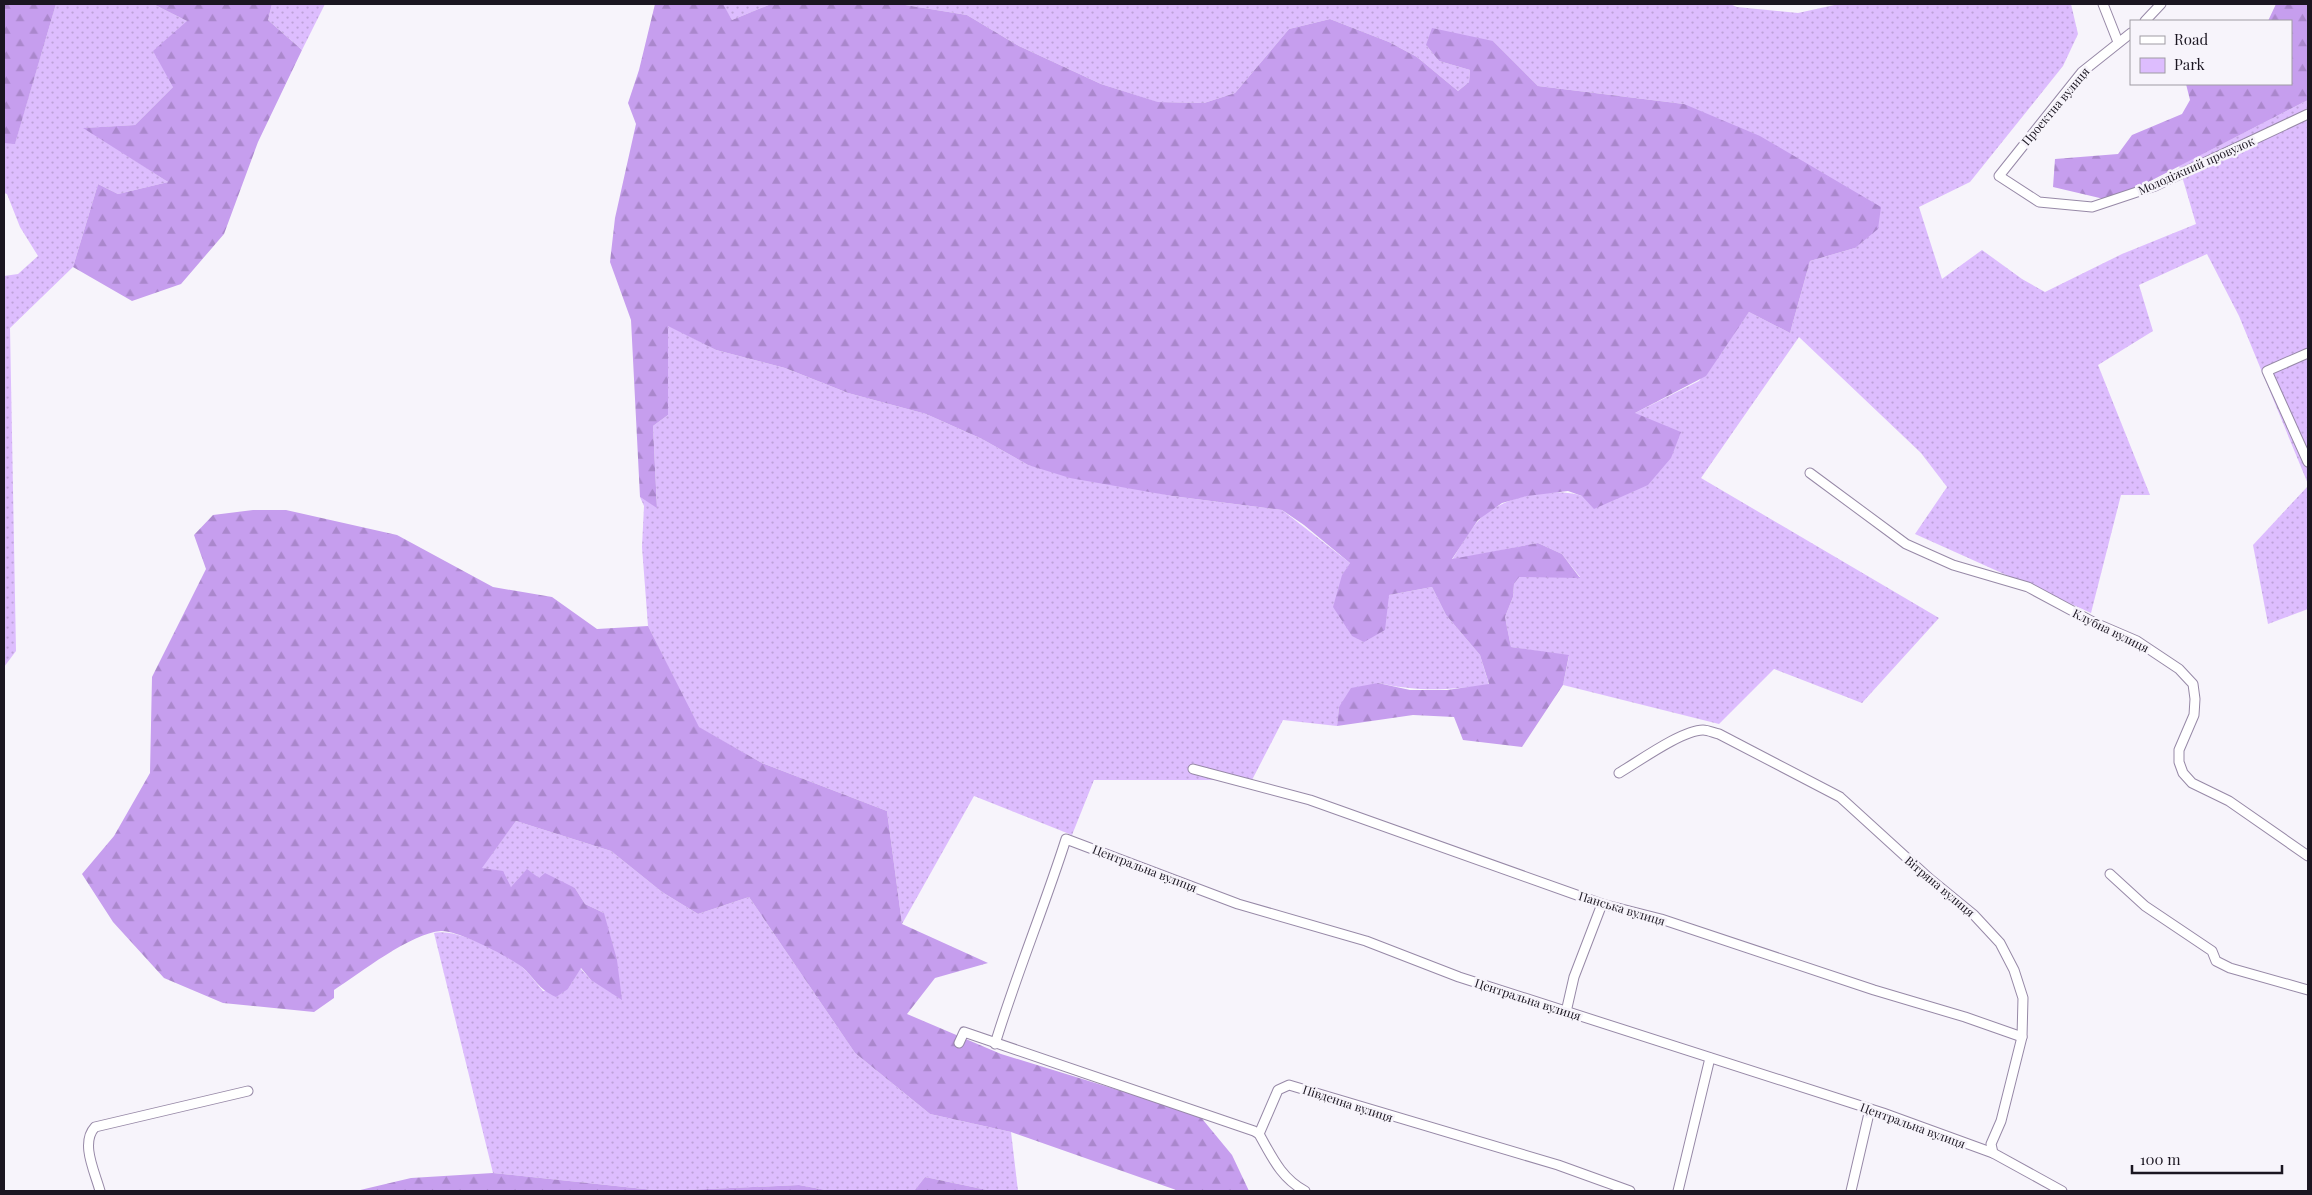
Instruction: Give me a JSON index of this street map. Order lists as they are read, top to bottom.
{
  "streets": {
    "street": [
      "Проектна вулиця",
      "Молодіжний провулок",
      "Клубна вулиця",
      "Центральна вулиця",
      "Вітряна вулиця",
      "Панська вулиця",
      "Південна вулиця"
    ]
  },
  "crossings": [
    ["Проектна вулиця", "Молодіжний провулок"],
    ["Центральна вулиця", "Вітряна вулиця"],
    ["Вітряна вулиця", "Панська вулиця"]
  ],
  "legend": ["Road", "Park"],
  "scale_bar": "100 m"
}
